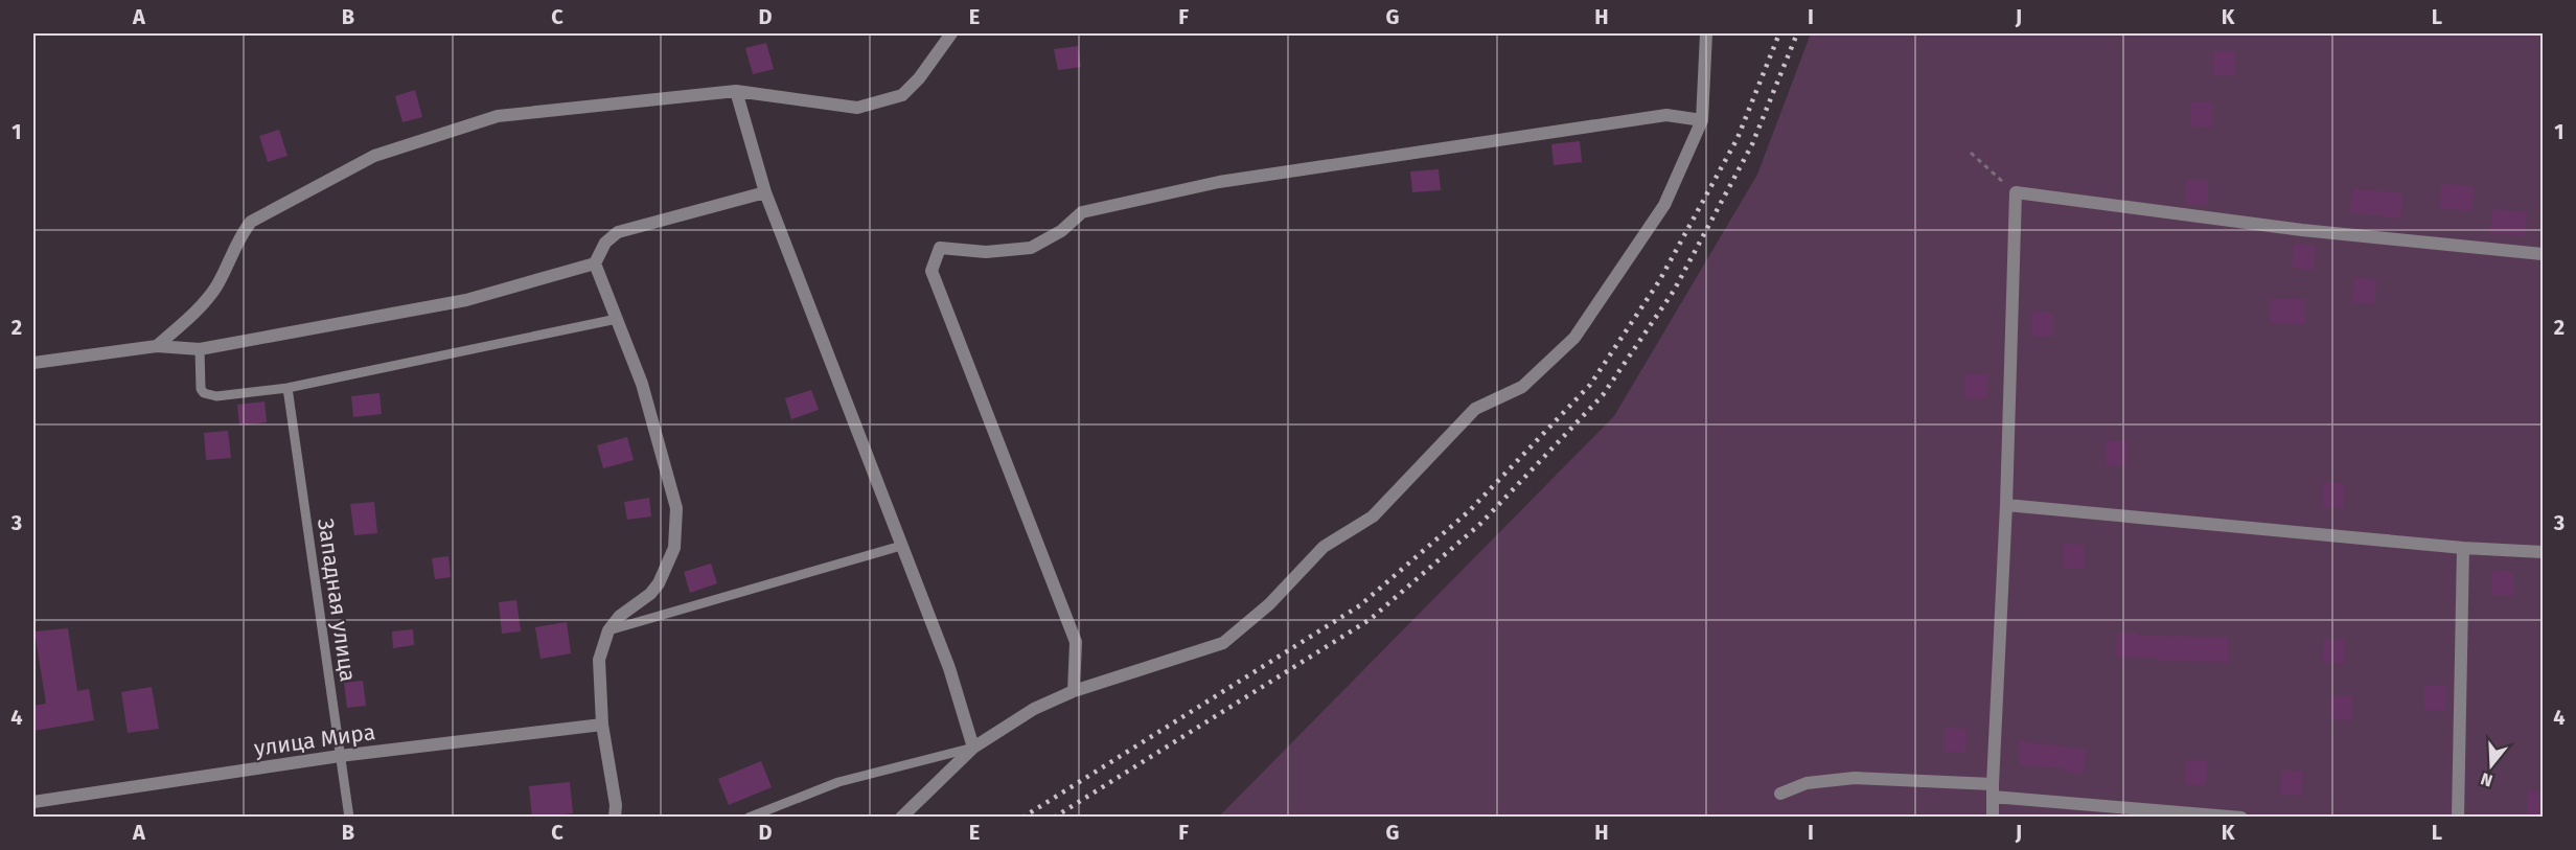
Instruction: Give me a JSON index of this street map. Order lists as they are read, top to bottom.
{
  "streets": {
    "street": ["улица Мира"],
    "lane": ["Западная улица"]
  },
  "crossings": [
    ["Западная улица", "улица Мира"]
  ],
  "north": "bottom",
  "grid": {
    "columns": [
      "A",
      "B",
      "C",
      "D",
      "E",
      "F",
      "G",
      "H",
      "I",
      "J",
      "K",
      "L"
    ],
    "rows": [
      "1",
      "2",
      "3",
      "4"
    ]
  }
}
